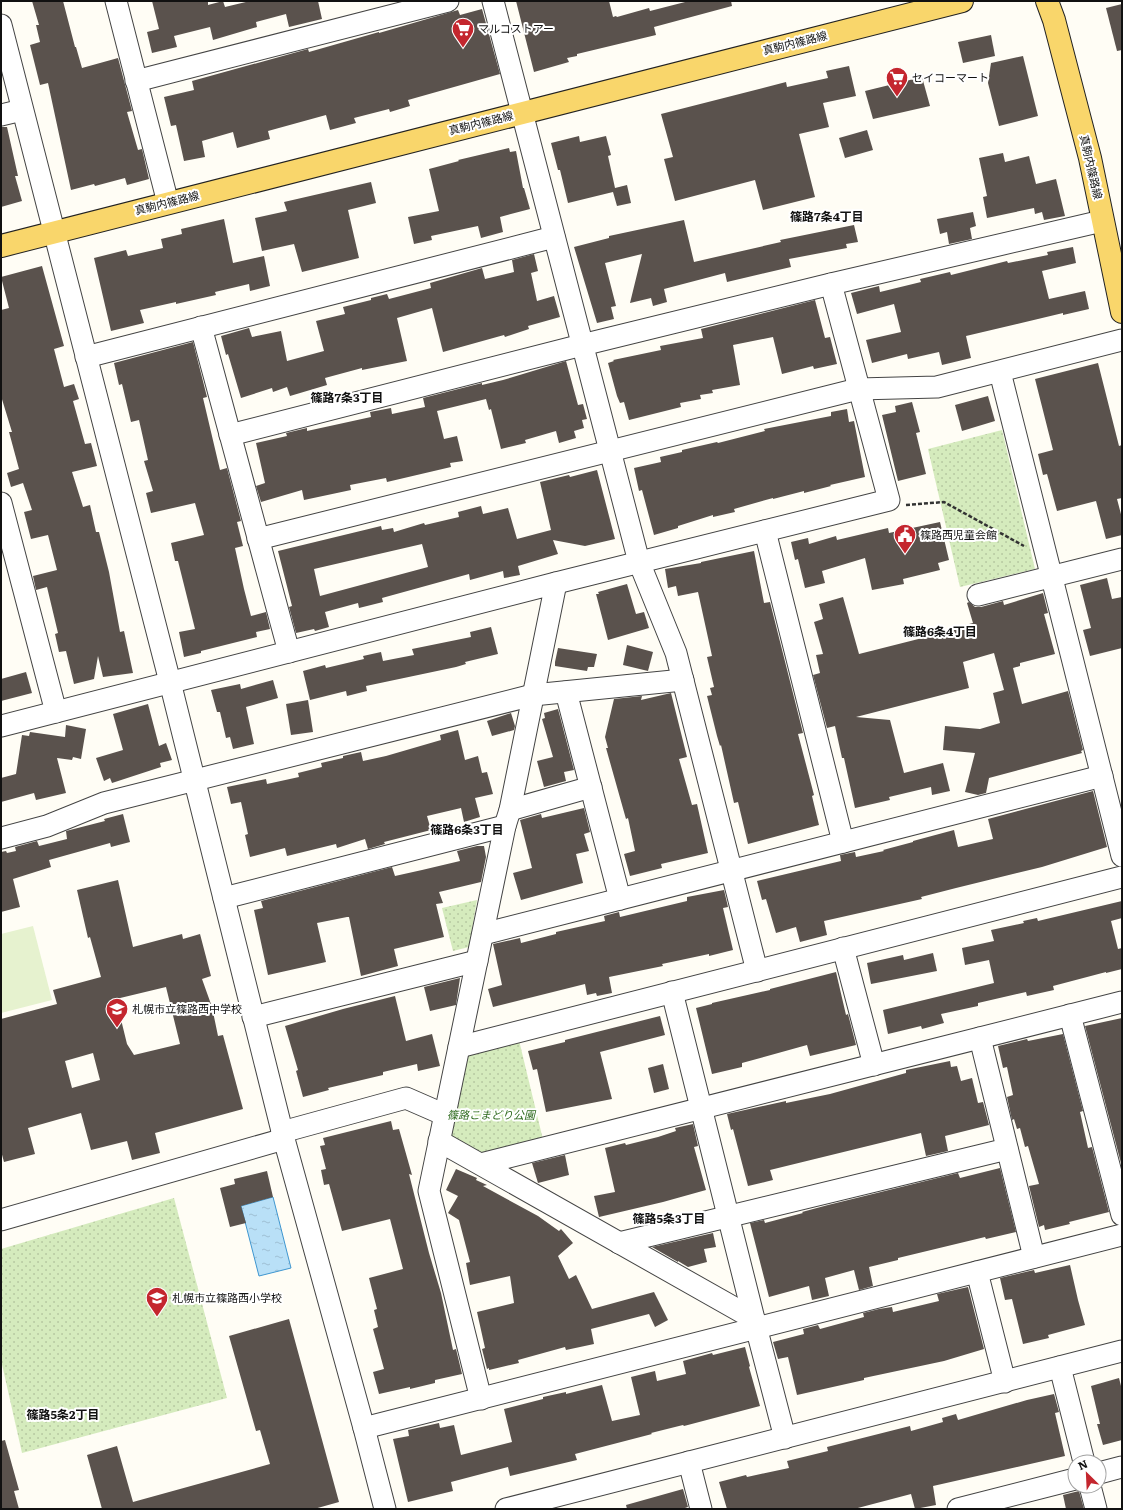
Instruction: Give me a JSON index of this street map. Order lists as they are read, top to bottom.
{
  "streets": {
    "main road": ["真駒内篠路線"]
  },
  "districts": [
    "篠路7条4丁目",
    "篠路7条3丁目",
    "篠路6条4丁目",
    "篠路6条3丁目",
    "篠路5条3丁目",
    "篠路5条2丁目"
  ],
  "parks": ["篠路こまどり公園"],
  "places": {
    "supermarket": ["マルコストアー", "セイコーマート"],
    "public building": ["篠路西児童会館"],
    "school or university": ["札幌市立篠路西中学校", "札幌市立篠路西小学校"]
  },
  "north": "top left"
}
